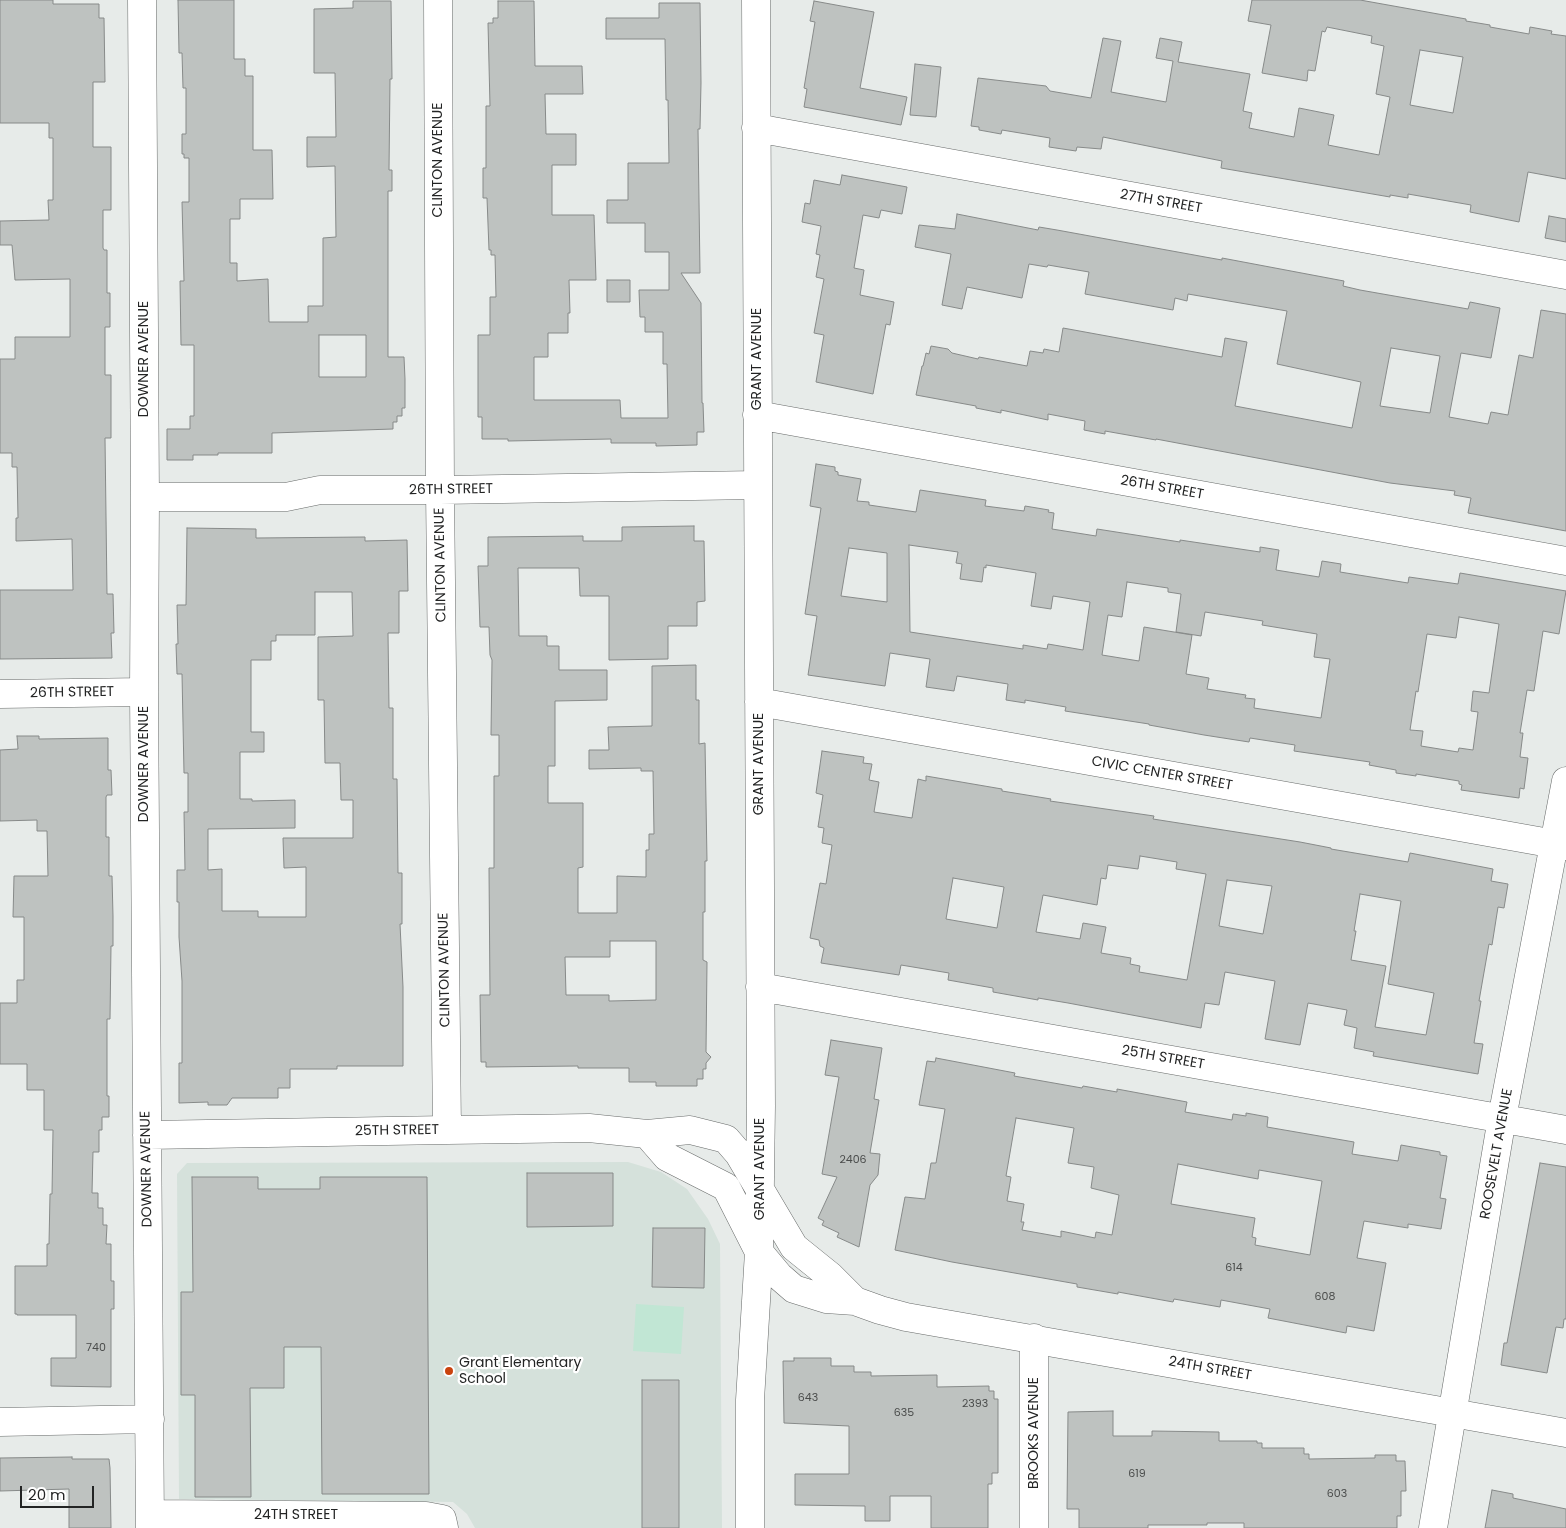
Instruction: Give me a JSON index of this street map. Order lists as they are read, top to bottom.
{
  "streets": {
    "street": [
      "CLINTON AVENUE",
      "27TH STREET",
      "DOWNER AVENUE",
      "GRANT AVENUE",
      "26TH STREET",
      "CIVIC CENTER STREET",
      "25TH STREET",
      "ROOSEVELT AVENUE",
      "24TH STREET",
      "BROOKS AVENUE"
    ]
  },
  "crossings": [
    ["CLINTON AVENUE", "26TH STREET"],
    ["CLINTON AVENUE", "25TH STREET"],
    ["27TH STREET", "GRANT AVENUE"],
    ["DOWNER AVENUE", "26TH STREET"],
    ["DOWNER AVENUE", "25TH STREET"],
    ["DOWNER AVENUE", "24TH STREET"],
    ["GRANT AVENUE", "26TH STREET"],
    ["GRANT AVENUE", "CIVIC CENTER STREET"],
    ["GRANT AVENUE", "25TH STREET"],
    ["GRANT AVENUE", "24TH STREET"],
    ["CIVIC CENTER STREET", "ROOSEVELT AVENUE"],
    ["25TH STREET", "ROOSEVELT AVENUE"],
    ["25TH STREET", "24TH STREET"],
    ["ROOSEVELT AVENUE", "24TH STREET"],
    ["24TH STREET", "BROOKS AVENUE"]
  ],
  "places": ["Grant Elementary School"],
  "house_numbers": [
    "2406",
    "614",
    "608",
    "740",
    "643",
    "2393",
    "635",
    "619",
    "603"
  ],
  "scale_bar": "20 m"
}
